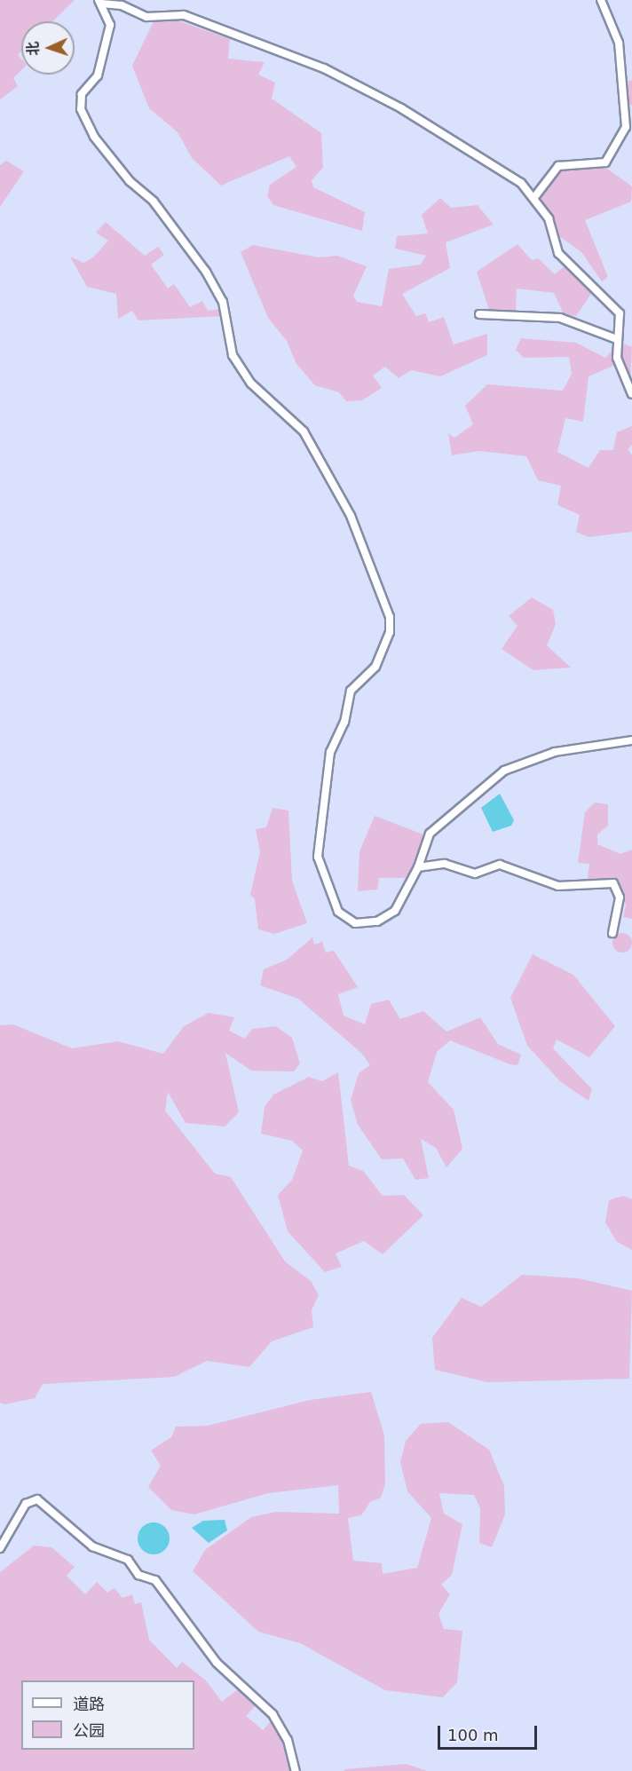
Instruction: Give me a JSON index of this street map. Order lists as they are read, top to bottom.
{
  "legend": ["道路", "公园"],
  "scale_bar": "100 m",
  "north": "left"
}
